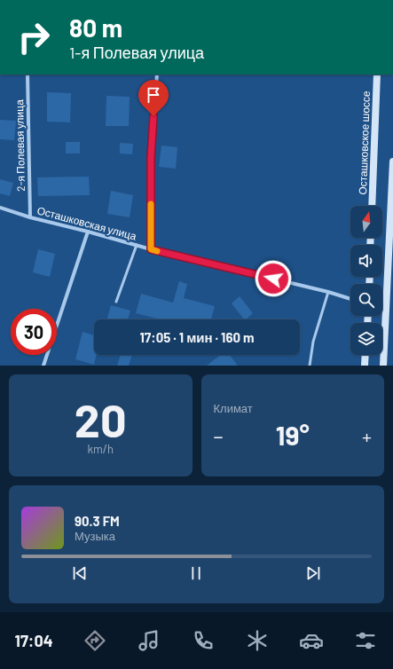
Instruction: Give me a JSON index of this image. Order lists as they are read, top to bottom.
{
  "streets": {
    "main road": ["Осташковское шоссе"],
    "street": ["2-я Полевая улица", "Осташковская улица"]
  },
  "crossings": [
    ["2-я Полевая улица", "Осташковская улица"]
  ],
  "north": "top",
  "page": {
    "turn": ["80 m", "1-я Полевая улица"],
    "limit": "30",
    "trip": "17:05 · 1 мин · 160 m",
    "tile": [
      ["20", "km/h"],
      "Климат"
    ],
    "heat": ["−", "19°", "+"],
    "song": ["90.3 FM", "Музыка"],
    "tabs": "17:04"
  }
}
